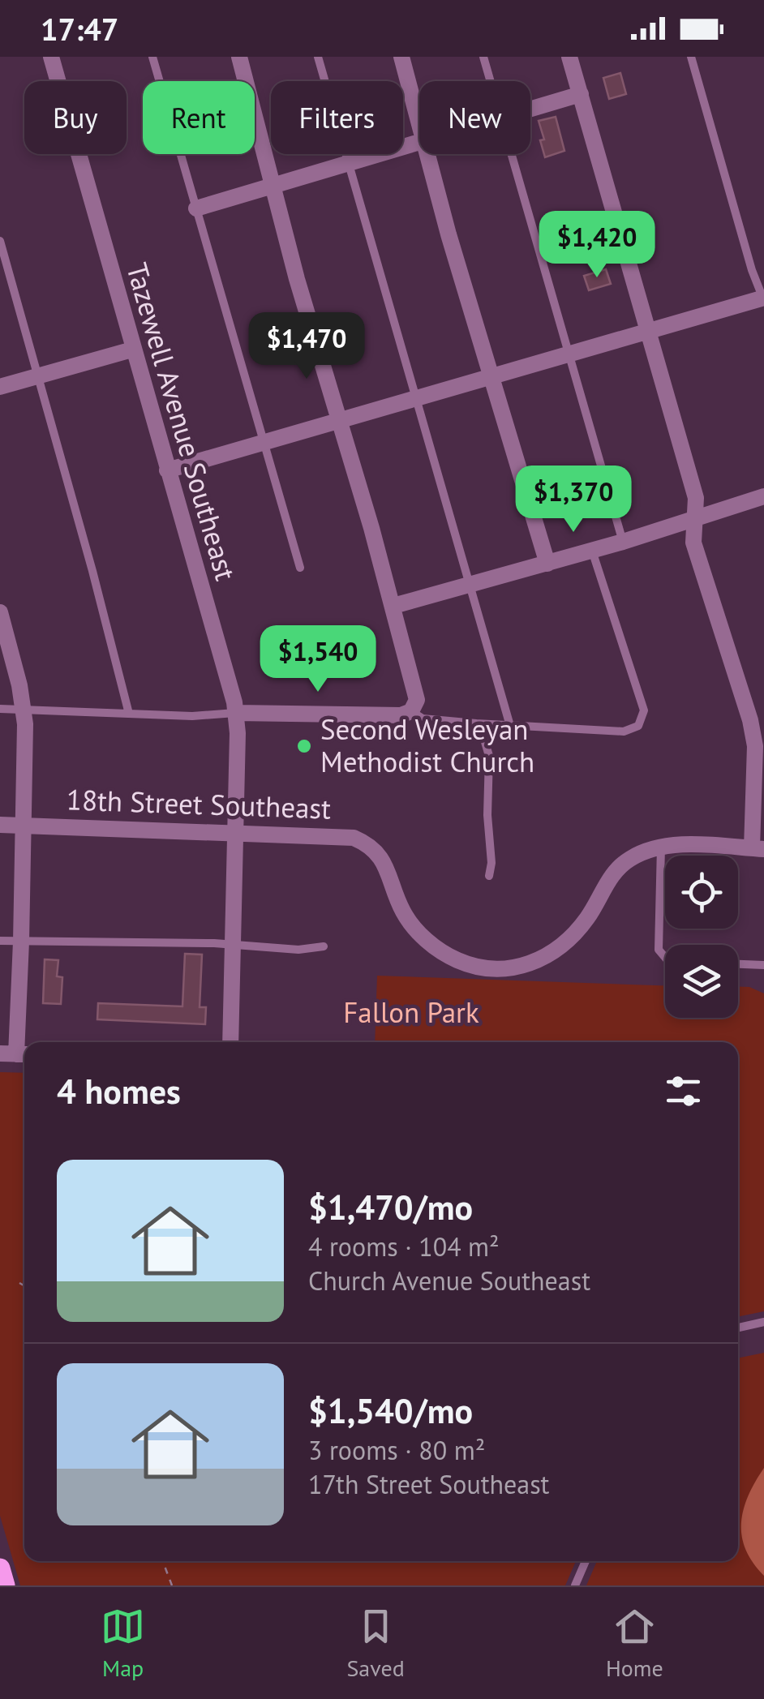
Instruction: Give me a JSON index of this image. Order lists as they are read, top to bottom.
{
  "streets": {
    "street": ["Tazewell Avenue Southeast", "18th Street Southeast"]
  },
  "crossings": [
    ["Tazewell Avenue Southeast", "18th Street Southeast"]
  ],
  "parks": ["Fallon Park"],
  "places": ["Second Wesleyan Methodist Church"],
  "page": {
    "status": "17:47",
    "chip": [
      "Buy",
      "Rent",
      "Filters",
      "New"
    ],
    "price": [
      "$1,420",
      "$1,470",
      "$1,370",
      "$1,540"
    ],
    "heading": "4 homes",
    "list": [
      {
        "name": "$1,470/mo",
        "note": "4 rooms · 104 m² · Church Avenue Southeast"
      },
      {
        "name": "$1,540/mo",
        "note": "3 rooms · 80 m² · 17th Street Southeast"
      }
    ],
    "tabs": ["Map", "Saved", "Home"]
  }
}
